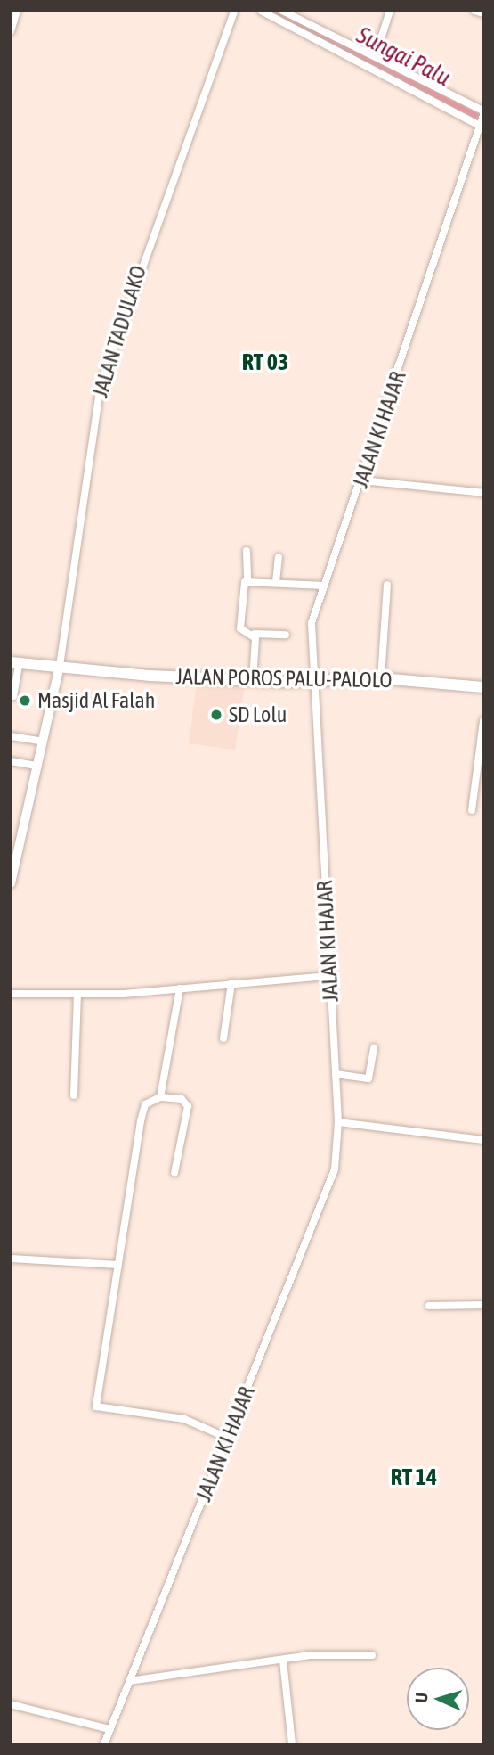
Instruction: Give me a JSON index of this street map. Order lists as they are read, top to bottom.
{
  "streets": {
    "main road": ["JALAN POROS PALU-PALOLO"],
    "street": ["JALAN TADULAKO", "JALAN KI HAJAR"]
  },
  "crossings": [
    ["JALAN TADULAKO", "JALAN POROS PALU-PALOLO"],
    ["JALAN KI HAJAR", "JALAN POROS PALU-PALOLO"]
  ],
  "districts": ["RT 03", "RT 14"],
  "water": ["Sungai Palu"],
  "places": ["Masjid Al Falah", "SD Lolu"],
  "north": "left"
}
